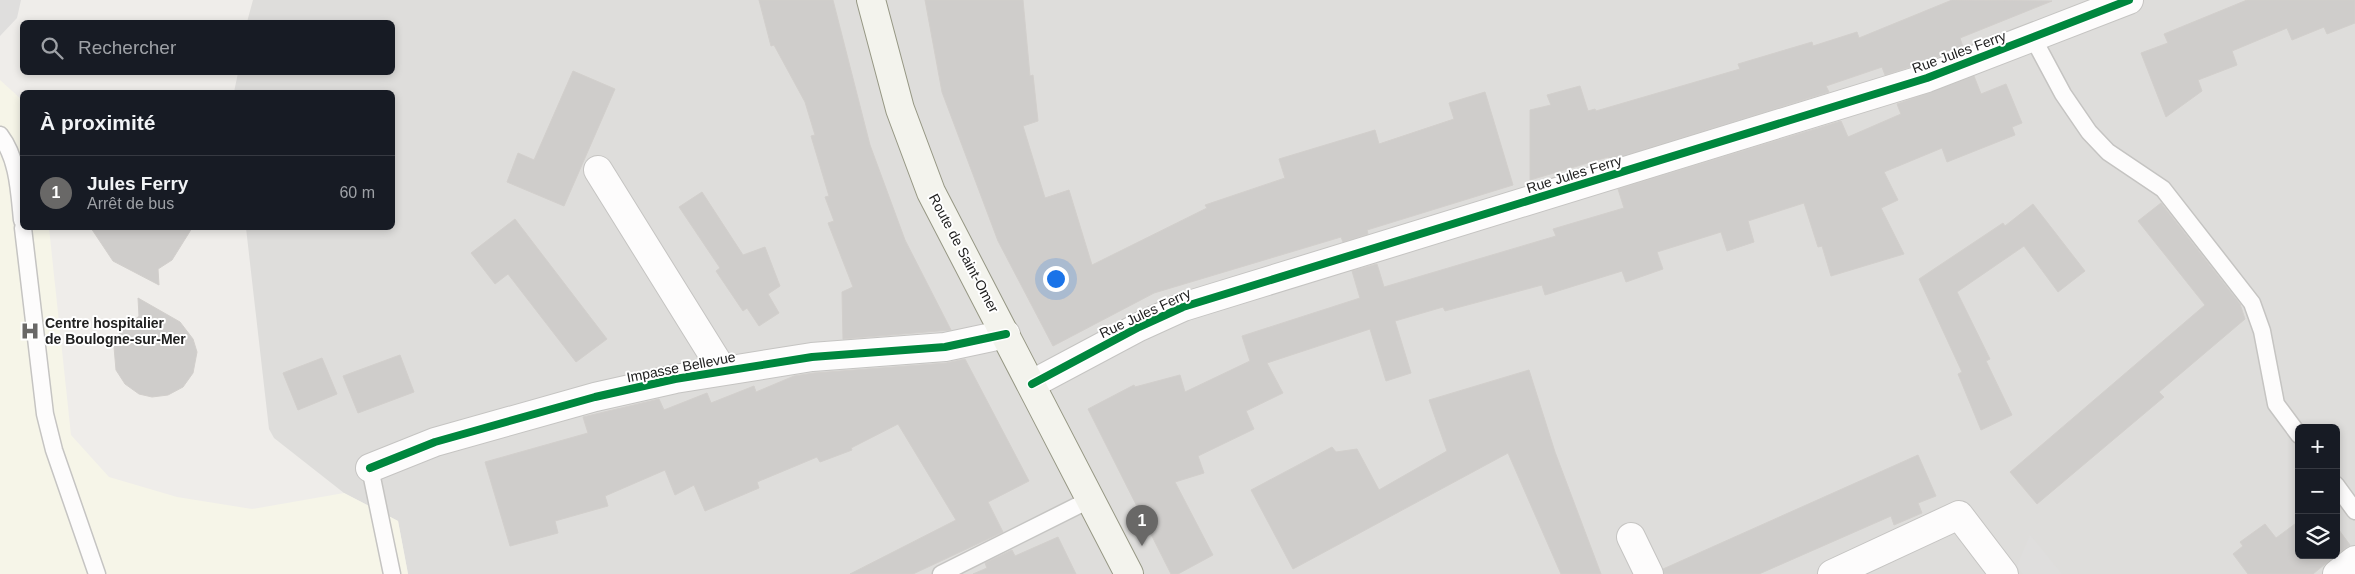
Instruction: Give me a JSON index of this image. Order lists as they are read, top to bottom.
{
  "streets": {
    "main road": ["Route de Saint-Omer"],
    "street": ["Rue Jules Ferry", "Impasse Bellevue"]
  },
  "crossings": [
    ["Rue Jules Ferry", "Route de Saint-Omer"],
    ["Route de Saint-Omer", "Impasse Bellevue"]
  ],
  "places": {
    "hospital": ["Centre hospitalier de Boulogne-sur-Mer"]
  },
  "page": {
    "search": "Rechercher",
    "heading": "À proximité",
    "list": [
      {
        "mark": "1",
        "name": "Jules Ferry",
        "note": "Arrêt de bus",
        "value": "60 m"
      }
    ],
    "map_buttons": ["+", "−"],
    "pins": "1"
  }
}
